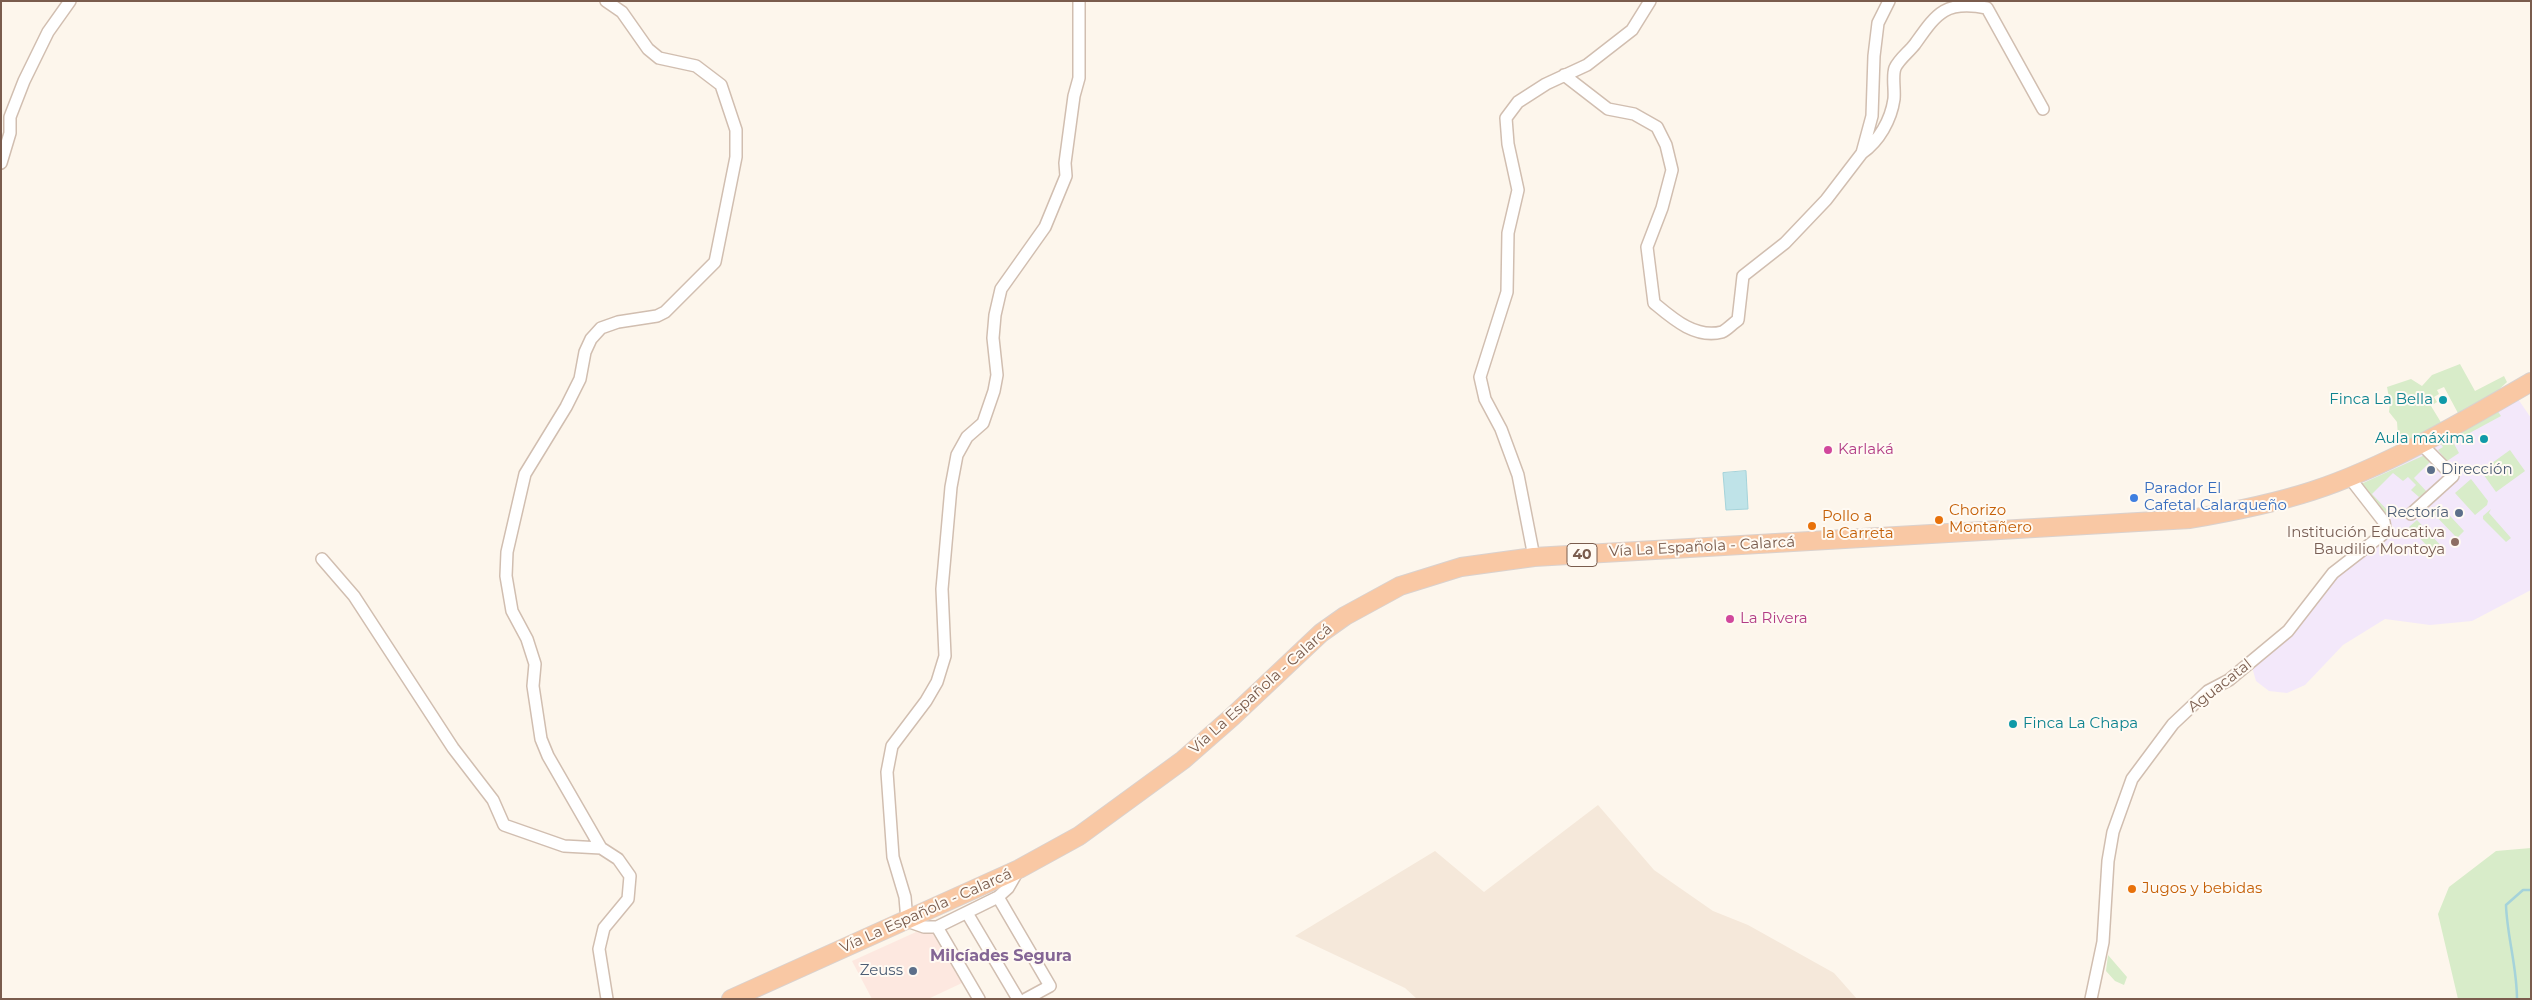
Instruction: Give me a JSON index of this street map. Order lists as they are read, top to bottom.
{
  "streets": {
    "highway": ["Vía La Española - Calarcá", "40"],
    "street": ["Aguacatal"]
  },
  "crossings": [
    ["Vía La Española - Calarcá", "Aguacatal"]
  ],
  "districts": ["Milcíades Segura"],
  "places": [
    "Finca La Bella",
    "Aula máxima",
    "Karlaká",
    "Dirección",
    "Parador El Cafetal Calarqueño",
    "Rectoría",
    "Chorizo Montañero",
    "Pollo a la Carreta",
    "Institución Educativa Baudilio Montoya",
    "La Rivera",
    "Finca La Chapa",
    "Jugos y bebidas",
    "Zeuss"
  ]
}
